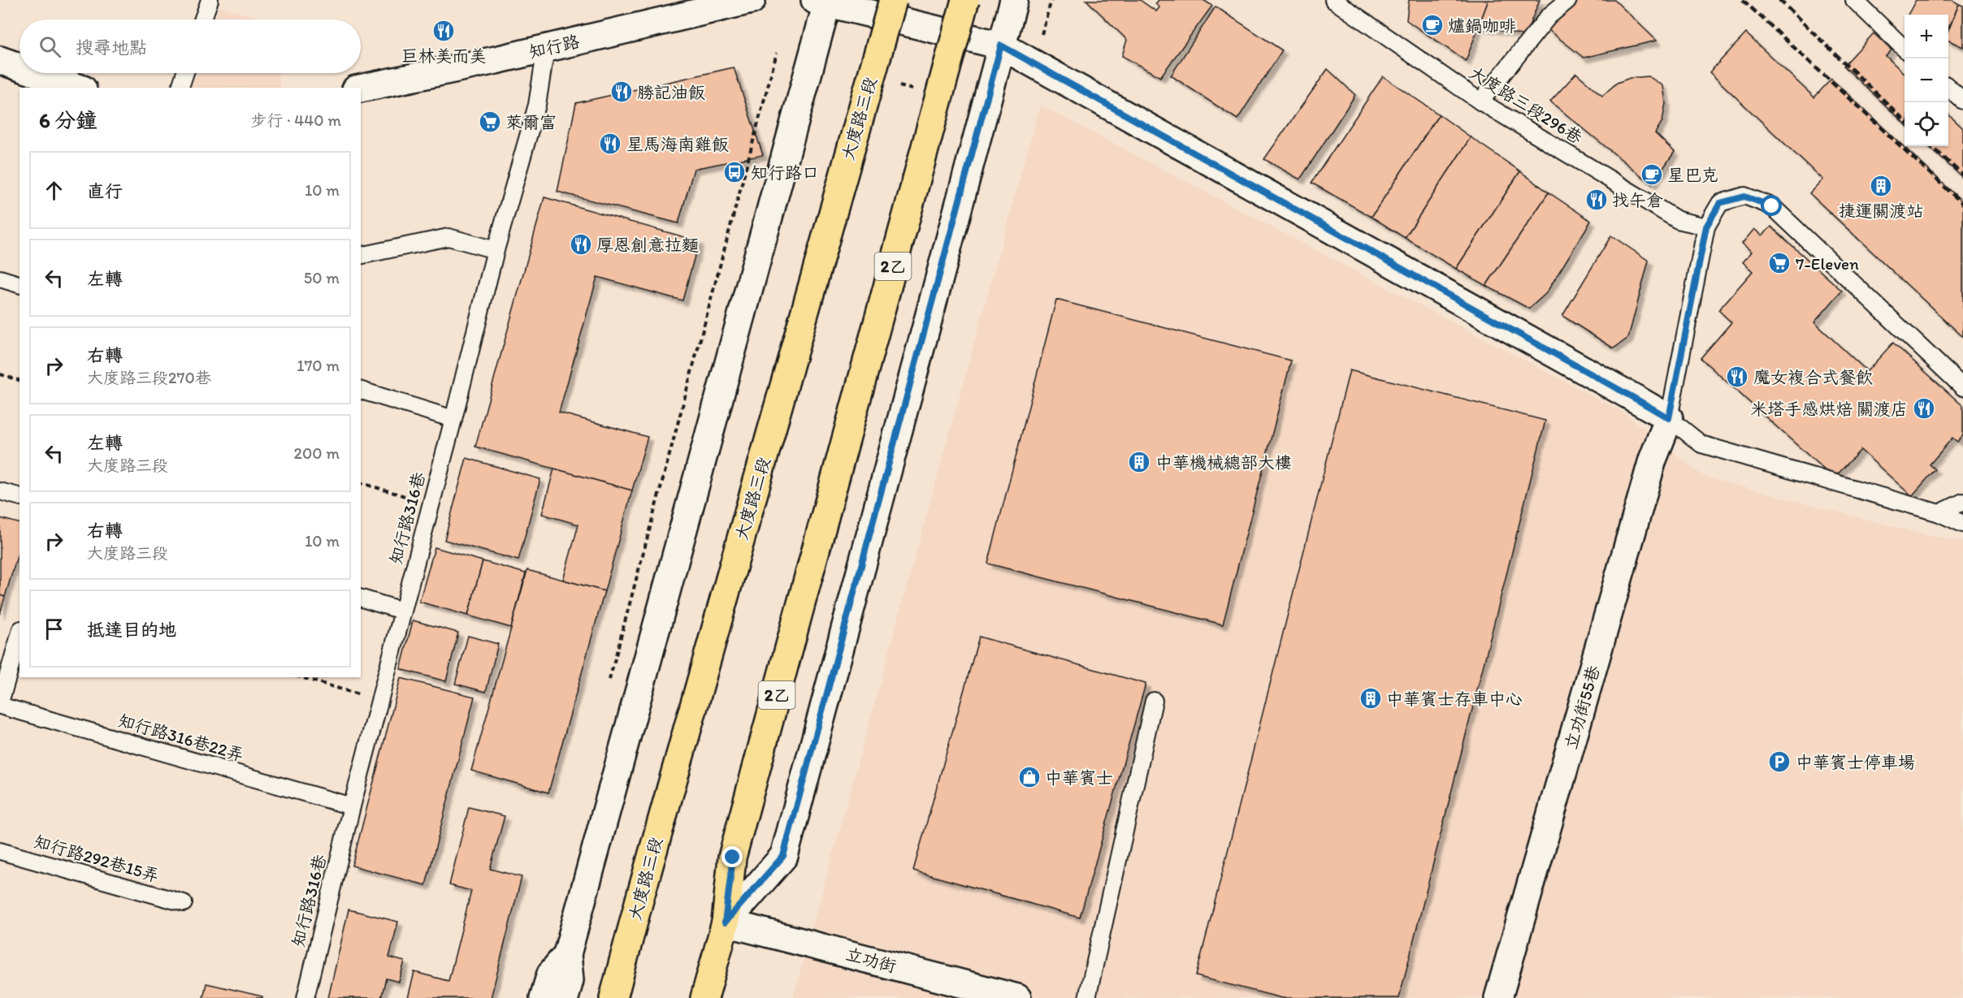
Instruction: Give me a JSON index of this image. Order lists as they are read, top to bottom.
{
  "streets": {
    "main road": ["大度路三段", "2乙"],
    "street": ["知行路", "立功街55巷", "立功街"],
    "lane": [
      "大度路三段296巷",
      "知行路316巷",
      "知行路316巷22弄",
      "知行路292巷15弄"
    ]
  },
  "crossings": [
    ["知行路", "知行路316巷"],
    ["2乙", "立功街"],
    ["知行路316巷", "知行路316巷22弄"]
  ],
  "places": {
    "cafe": ["爐鍋咖啡", "星巴克"],
    "restaurant": [
      "巨林美而美",
      "勝記油飯",
      "星馬海南雞飯",
      "找午倉",
      "厚恩創意拉麵",
      "魔女複合式餐飲",
      "米塔手感烘焙 關渡店"
    ],
    "supermarket": ["萊爾富", "7-Eleven"],
    "bus stop": ["知行路口"],
    "building": ["捷運關渡站", "中華機械總部大樓", "中華賓士存車中心"],
    "parking": ["中華賓士停車場"],
    "shop": ["中華賓士"]
  },
  "page": {
    "map_buttons": ["+", "−"],
    "search": "搜尋地點",
    "heading": ["6 分鐘", "步行 · 440 m"],
    "list": [
      ["直行", "10 m"],
      ["左轉", "50 m"],
      ["右轉", "大度路三段270巷", "170 m"],
      ["左轉", "大度路三段", "200 m"],
      ["右轉", "大度路三段", "10 m"],
      "抵達目的地"
    ]
  }
}
